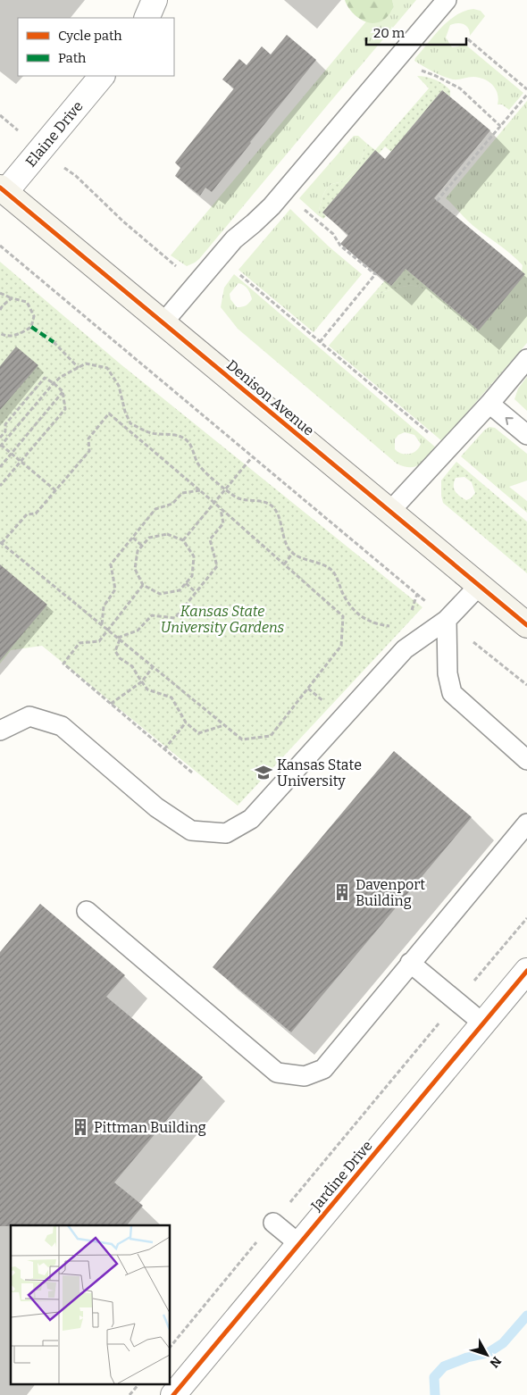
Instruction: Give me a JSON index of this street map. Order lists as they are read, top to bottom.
{
  "streets": {
    "street": ["Elaine Drive", "Denison Avenue", "Jardine Drive"]
  },
  "crossings": [
    ["Elaine Drive", "Denison Avenue"]
  ],
  "parks": ["Kansas State University Gardens"],
  "places": {
    "school or university": ["Kansas State University"],
    "building": ["Davenport Building", "Pittman Building"]
  },
  "legend": ["Cycle path", "Path"],
  "scale_bar": "20 m",
  "north": "bottom right"
}
